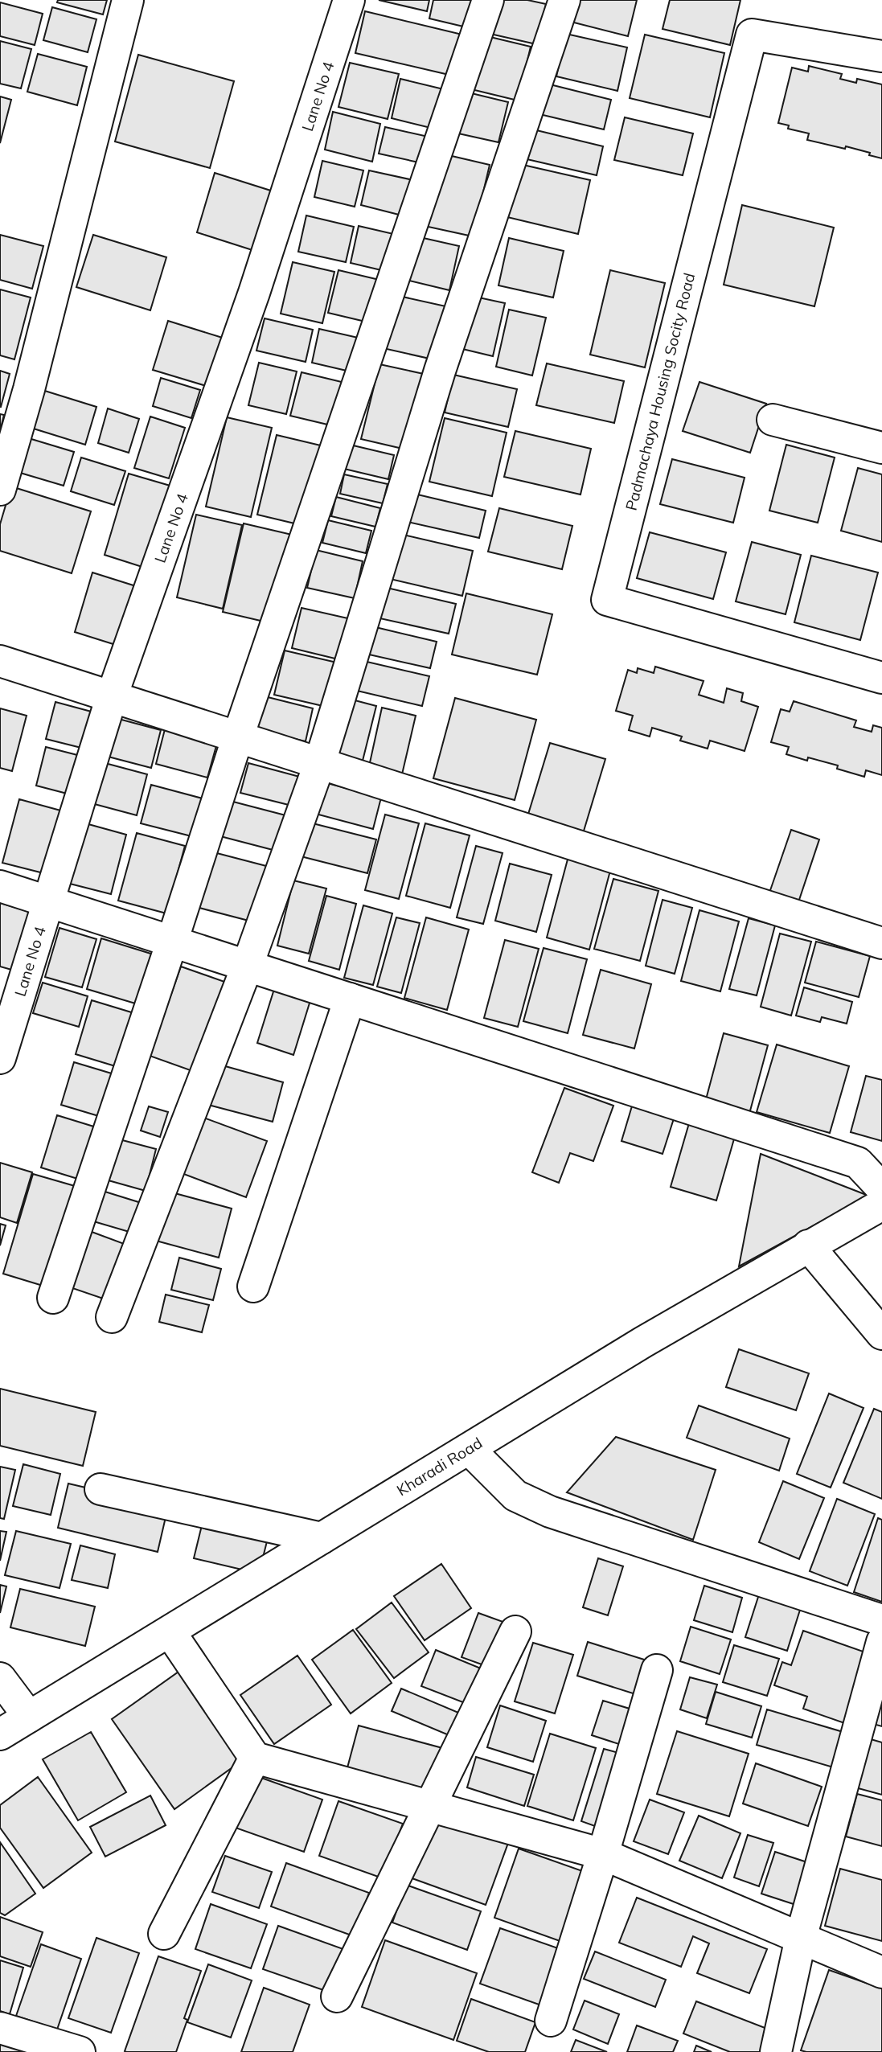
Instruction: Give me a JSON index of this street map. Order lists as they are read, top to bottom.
{
  "streets": {
    "street": ["Lane No 4", "Padmachaya Housing Socity Road", "Kharadi Road"]
  }
}
